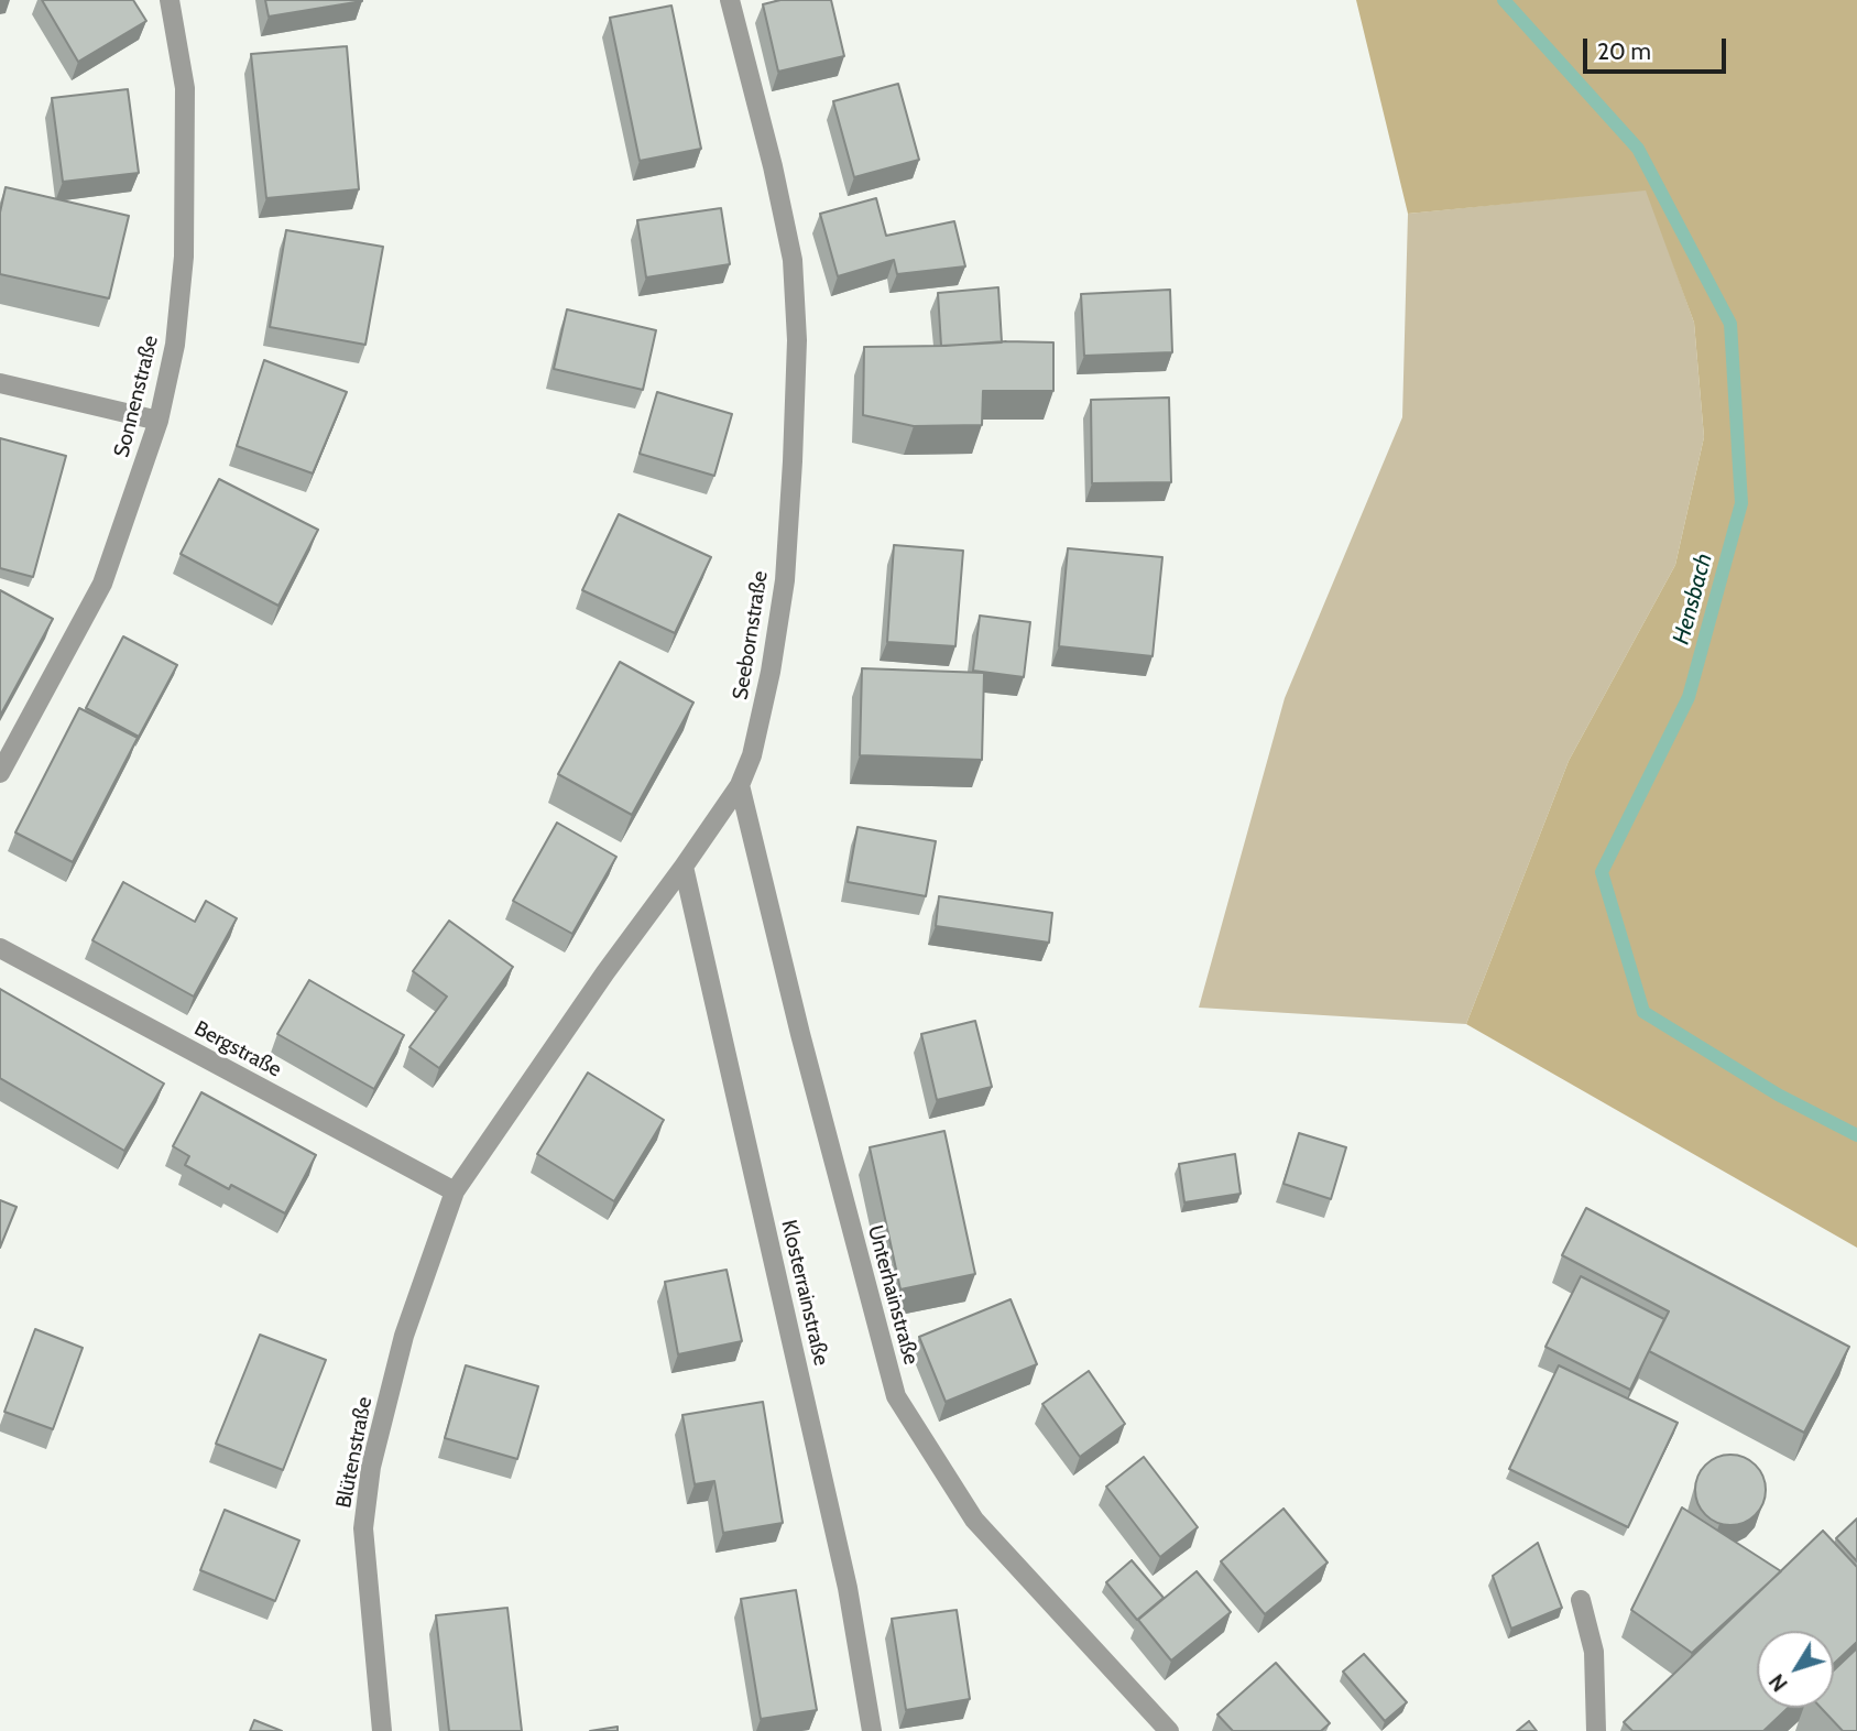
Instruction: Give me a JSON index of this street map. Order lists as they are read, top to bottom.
{
  "streets": {
    "street": [
      "Sonnenstraße",
      "Seebornstraße",
      "Bergstraße",
      "Klosterrainstraße",
      "Unterhainstraße",
      "Blütenstraße"
    ]
  },
  "crossings": [
    ["Seebornstraße", "Bergstraße"],
    ["Seebornstraße", "Klosterrainstraße"],
    ["Seebornstraße", "Unterhainstraße"],
    ["Seebornstraße", "Blütenstraße"],
    ["Bergstraße", "Blütenstraße"]
  ],
  "water": ["Hensbach"],
  "scale_bar": "20 m",
  "north": "bottom left"
}
